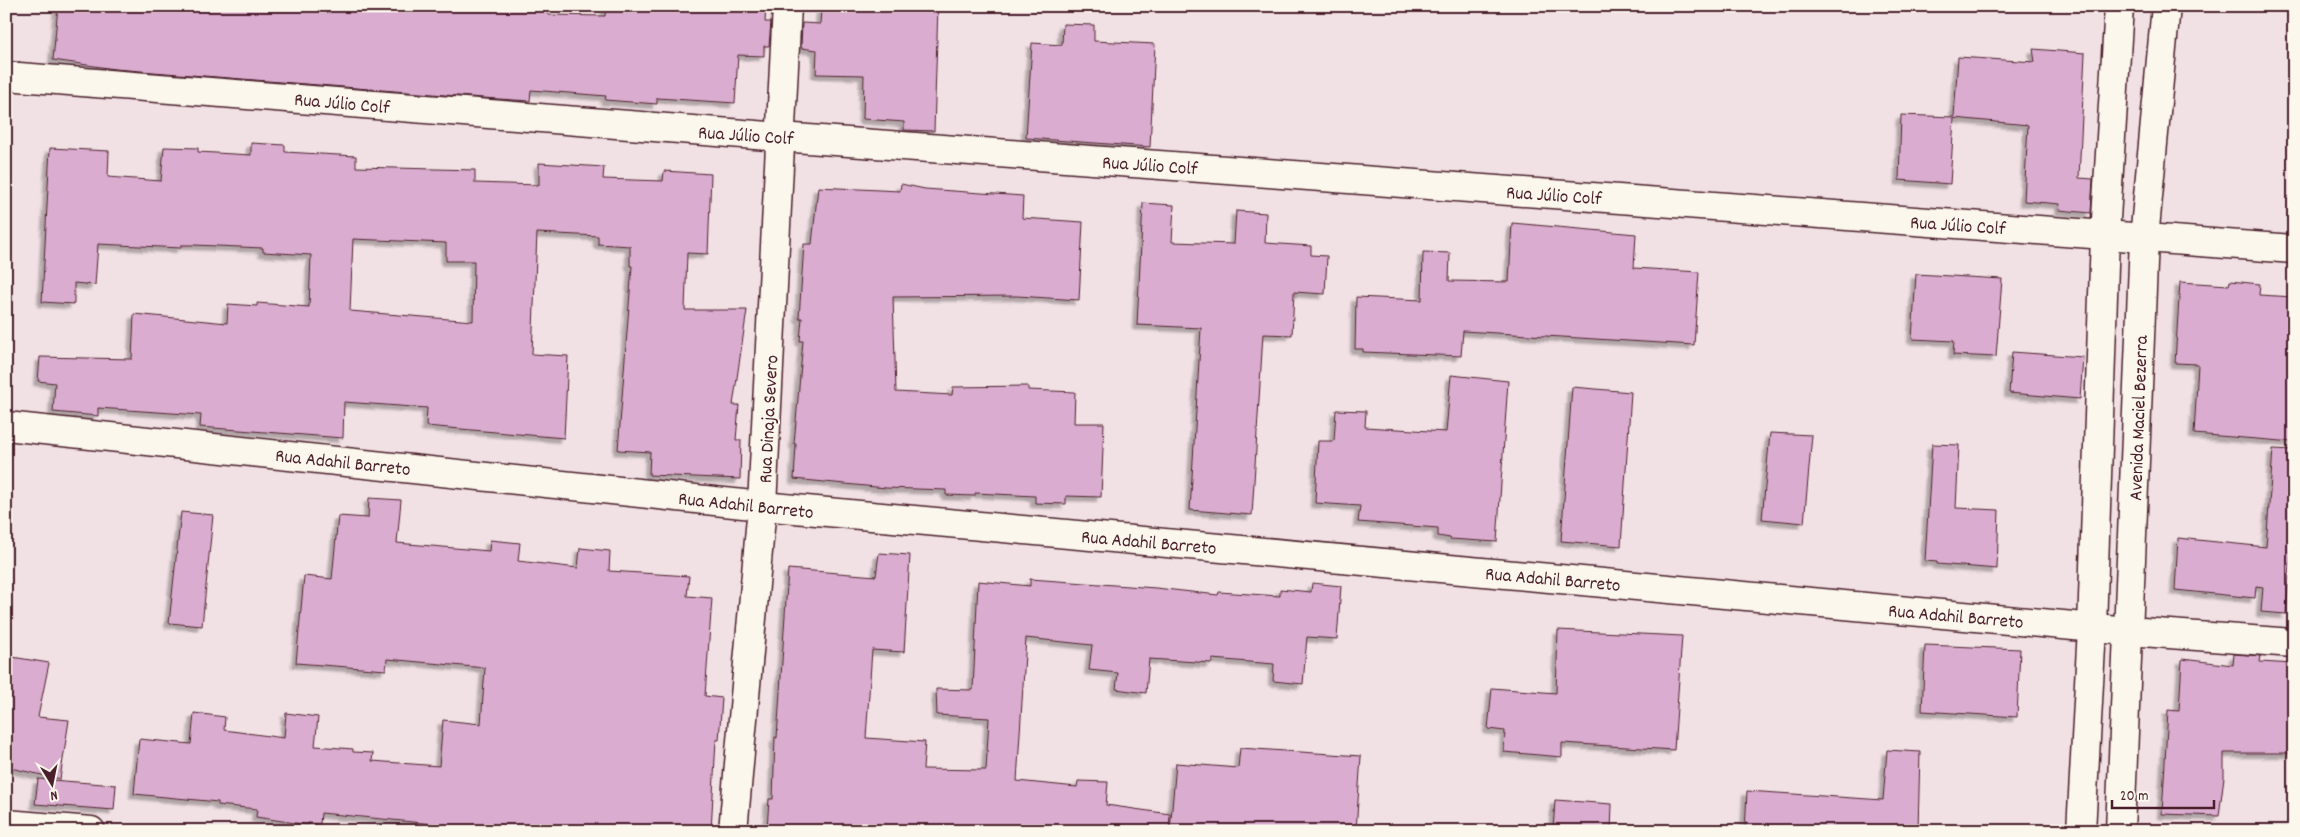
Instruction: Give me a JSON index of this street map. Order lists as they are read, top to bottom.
{
  "streets": {
    "street": [
      "Rua Júlio Colf",
      "Avenida Maciel Bezerra",
      "Rua Dinaja Severo",
      "Rua Adahil Barreto"
    ]
  },
  "crossings": [
    ["Rua Júlio Colf", "Avenida Maciel Bezerra"],
    ["Rua Júlio Colf", "Rua Dinaja Severo"],
    ["Avenida Maciel Bezerra", "Rua Adahil Barreto"],
    ["Rua Dinaja Severo", "Rua Adahil Barreto"]
  ],
  "scale_bar": "20 m",
  "north": "bottom"
}
